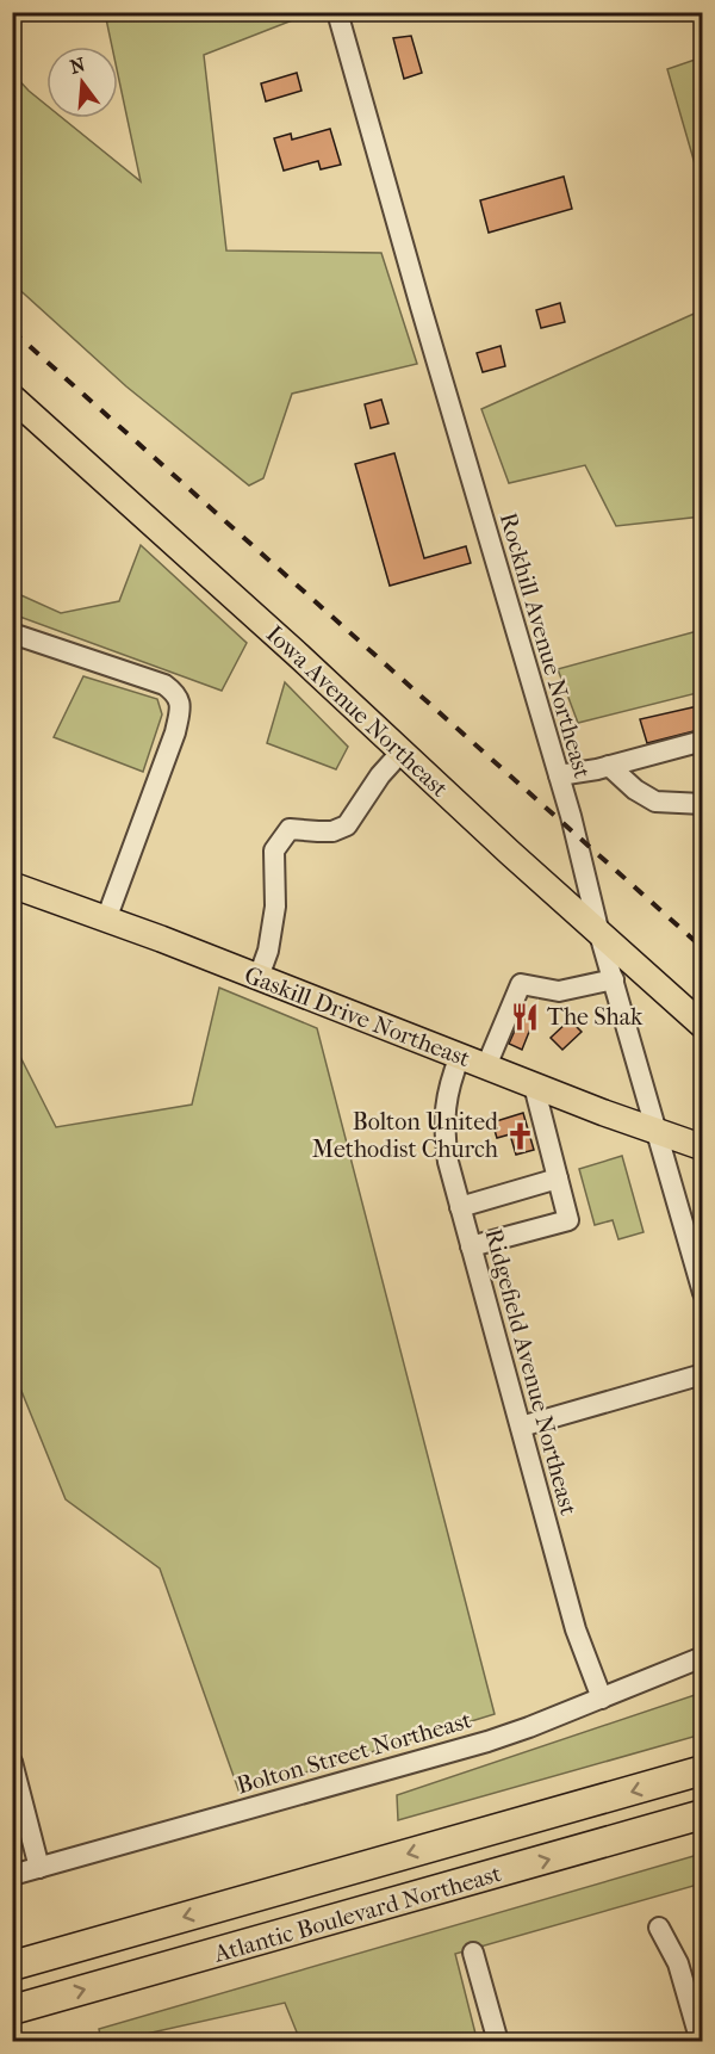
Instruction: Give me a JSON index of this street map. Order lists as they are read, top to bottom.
{
  "streets": {
    "highway": ["Atlantic Boulevard Northeast"],
    "main road": ["Iowa Avenue Northeast", "Gaskill Drive Northeast"],
    "street": ["Rockhill Avenue Northeast", "Ridgefield Avenue Northeast", "Bolton Street Northeast"]
  },
  "crossings": [
    ["Rockhill Avenue Northeast", "Iowa Avenue Northeast"],
    ["Rockhill Avenue Northeast", "Gaskill Drive Northeast"],
    ["Gaskill Drive Northeast", "Ridgefield Avenue Northeast"],
    ["Ridgefield Avenue Northeast", "Bolton Street Northeast"]
  ],
  "places": {
    "restaurant": ["The Shak"],
    "church": ["Bolton United Methodist Church"]
  },
  "north": "top"
}
